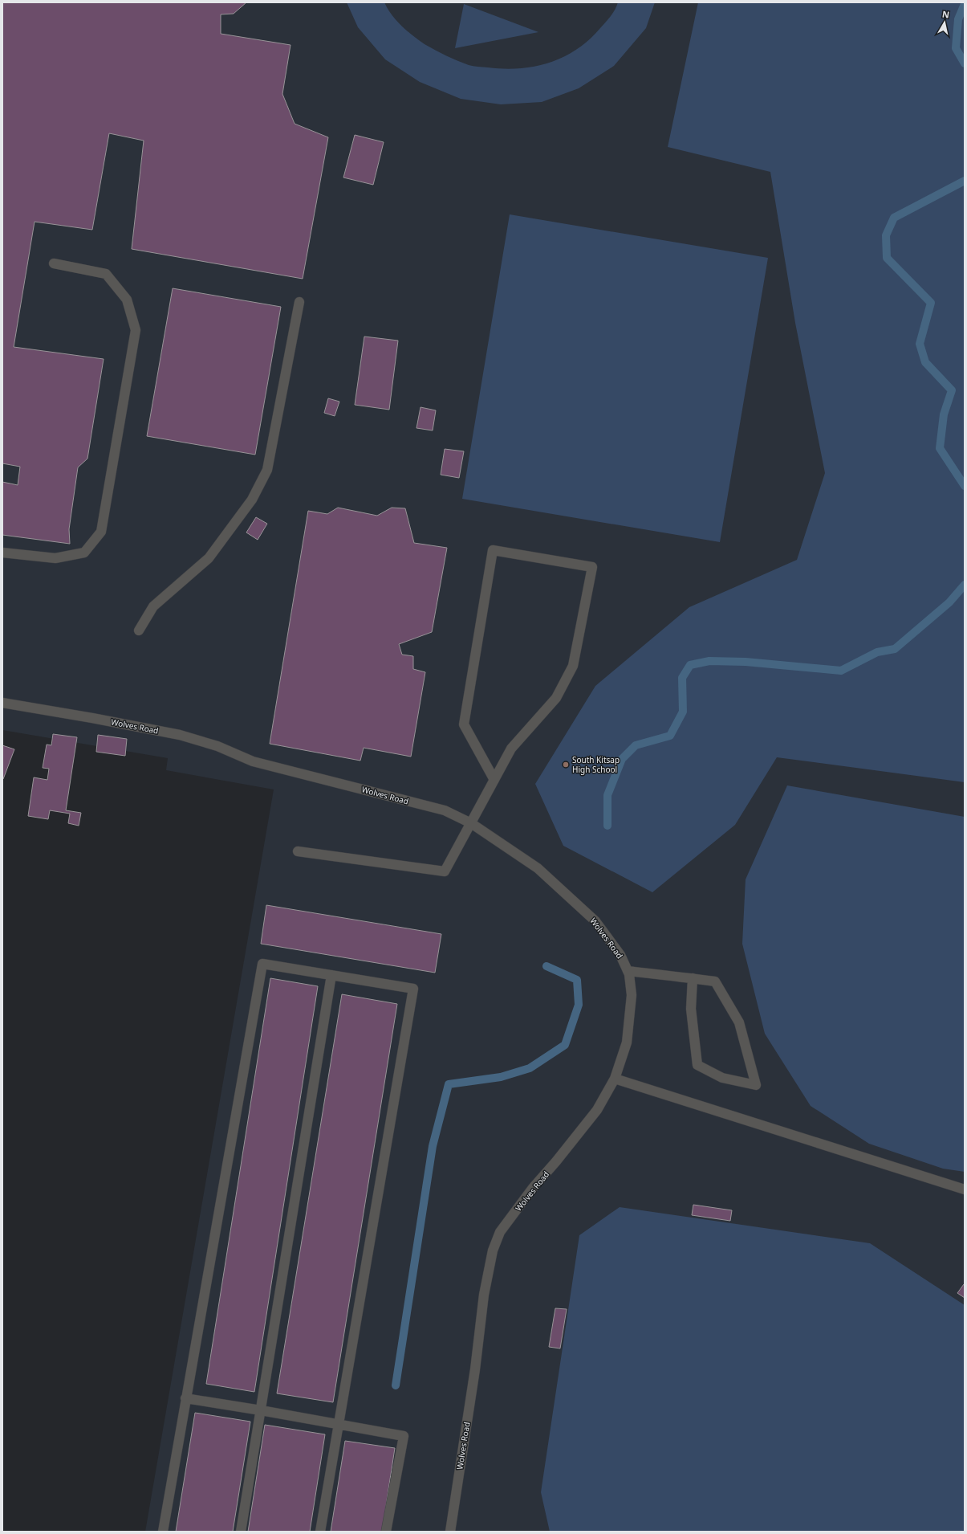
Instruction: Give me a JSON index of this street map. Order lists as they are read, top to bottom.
{
  "streets": {
    "lane": ["Wolves Road"]
  },
  "places": ["South Kitsap High School"],
  "north": "top"
}
